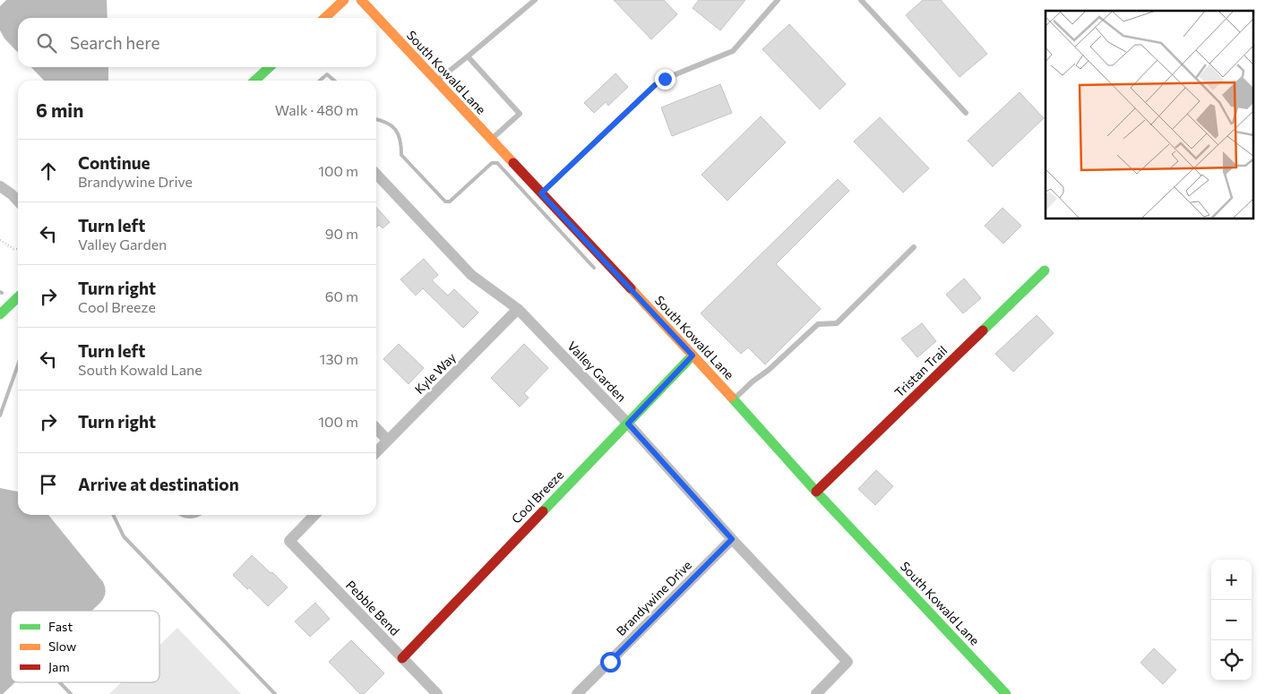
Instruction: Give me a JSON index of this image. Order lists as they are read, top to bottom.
{
  "streets": {
    "street": [
      "South Kowald Lane",
      "Valley Garden",
      "Tristan Trail",
      "Kyle Way",
      "Cool Breeze",
      "Brandywine Drive",
      "Pebble Bend"
    ]
  },
  "crossings": [
    ["South Kowald Lane", "Tristan Trail"],
    ["South Kowald Lane", "Cool Breeze"],
    ["Valley Garden", "Kyle Way"],
    ["Valley Garden", "Cool Breeze"],
    ["Valley Garden", "Brandywine Drive"],
    ["Cool Breeze", "Pebble Bend"]
  ],
  "legend": ["Fast", "Slow", "Jam"],
  "page": {
    "search": "Search here",
    "heading": ["6 min", "Walk · 480 m"],
    "list": [
      ["Continue", "Brandywine Drive", "100 m"],
      ["Turn left", "Valley Garden", "90 m"],
      ["Turn right", "Cool Breeze", "60 m"],
      ["Turn left", "South Kowald Lane", "130 m"],
      ["Turn right", "100 m"],
      "Arrive at destination"
    ],
    "map_buttons": ["+", "−"]
  }
}
